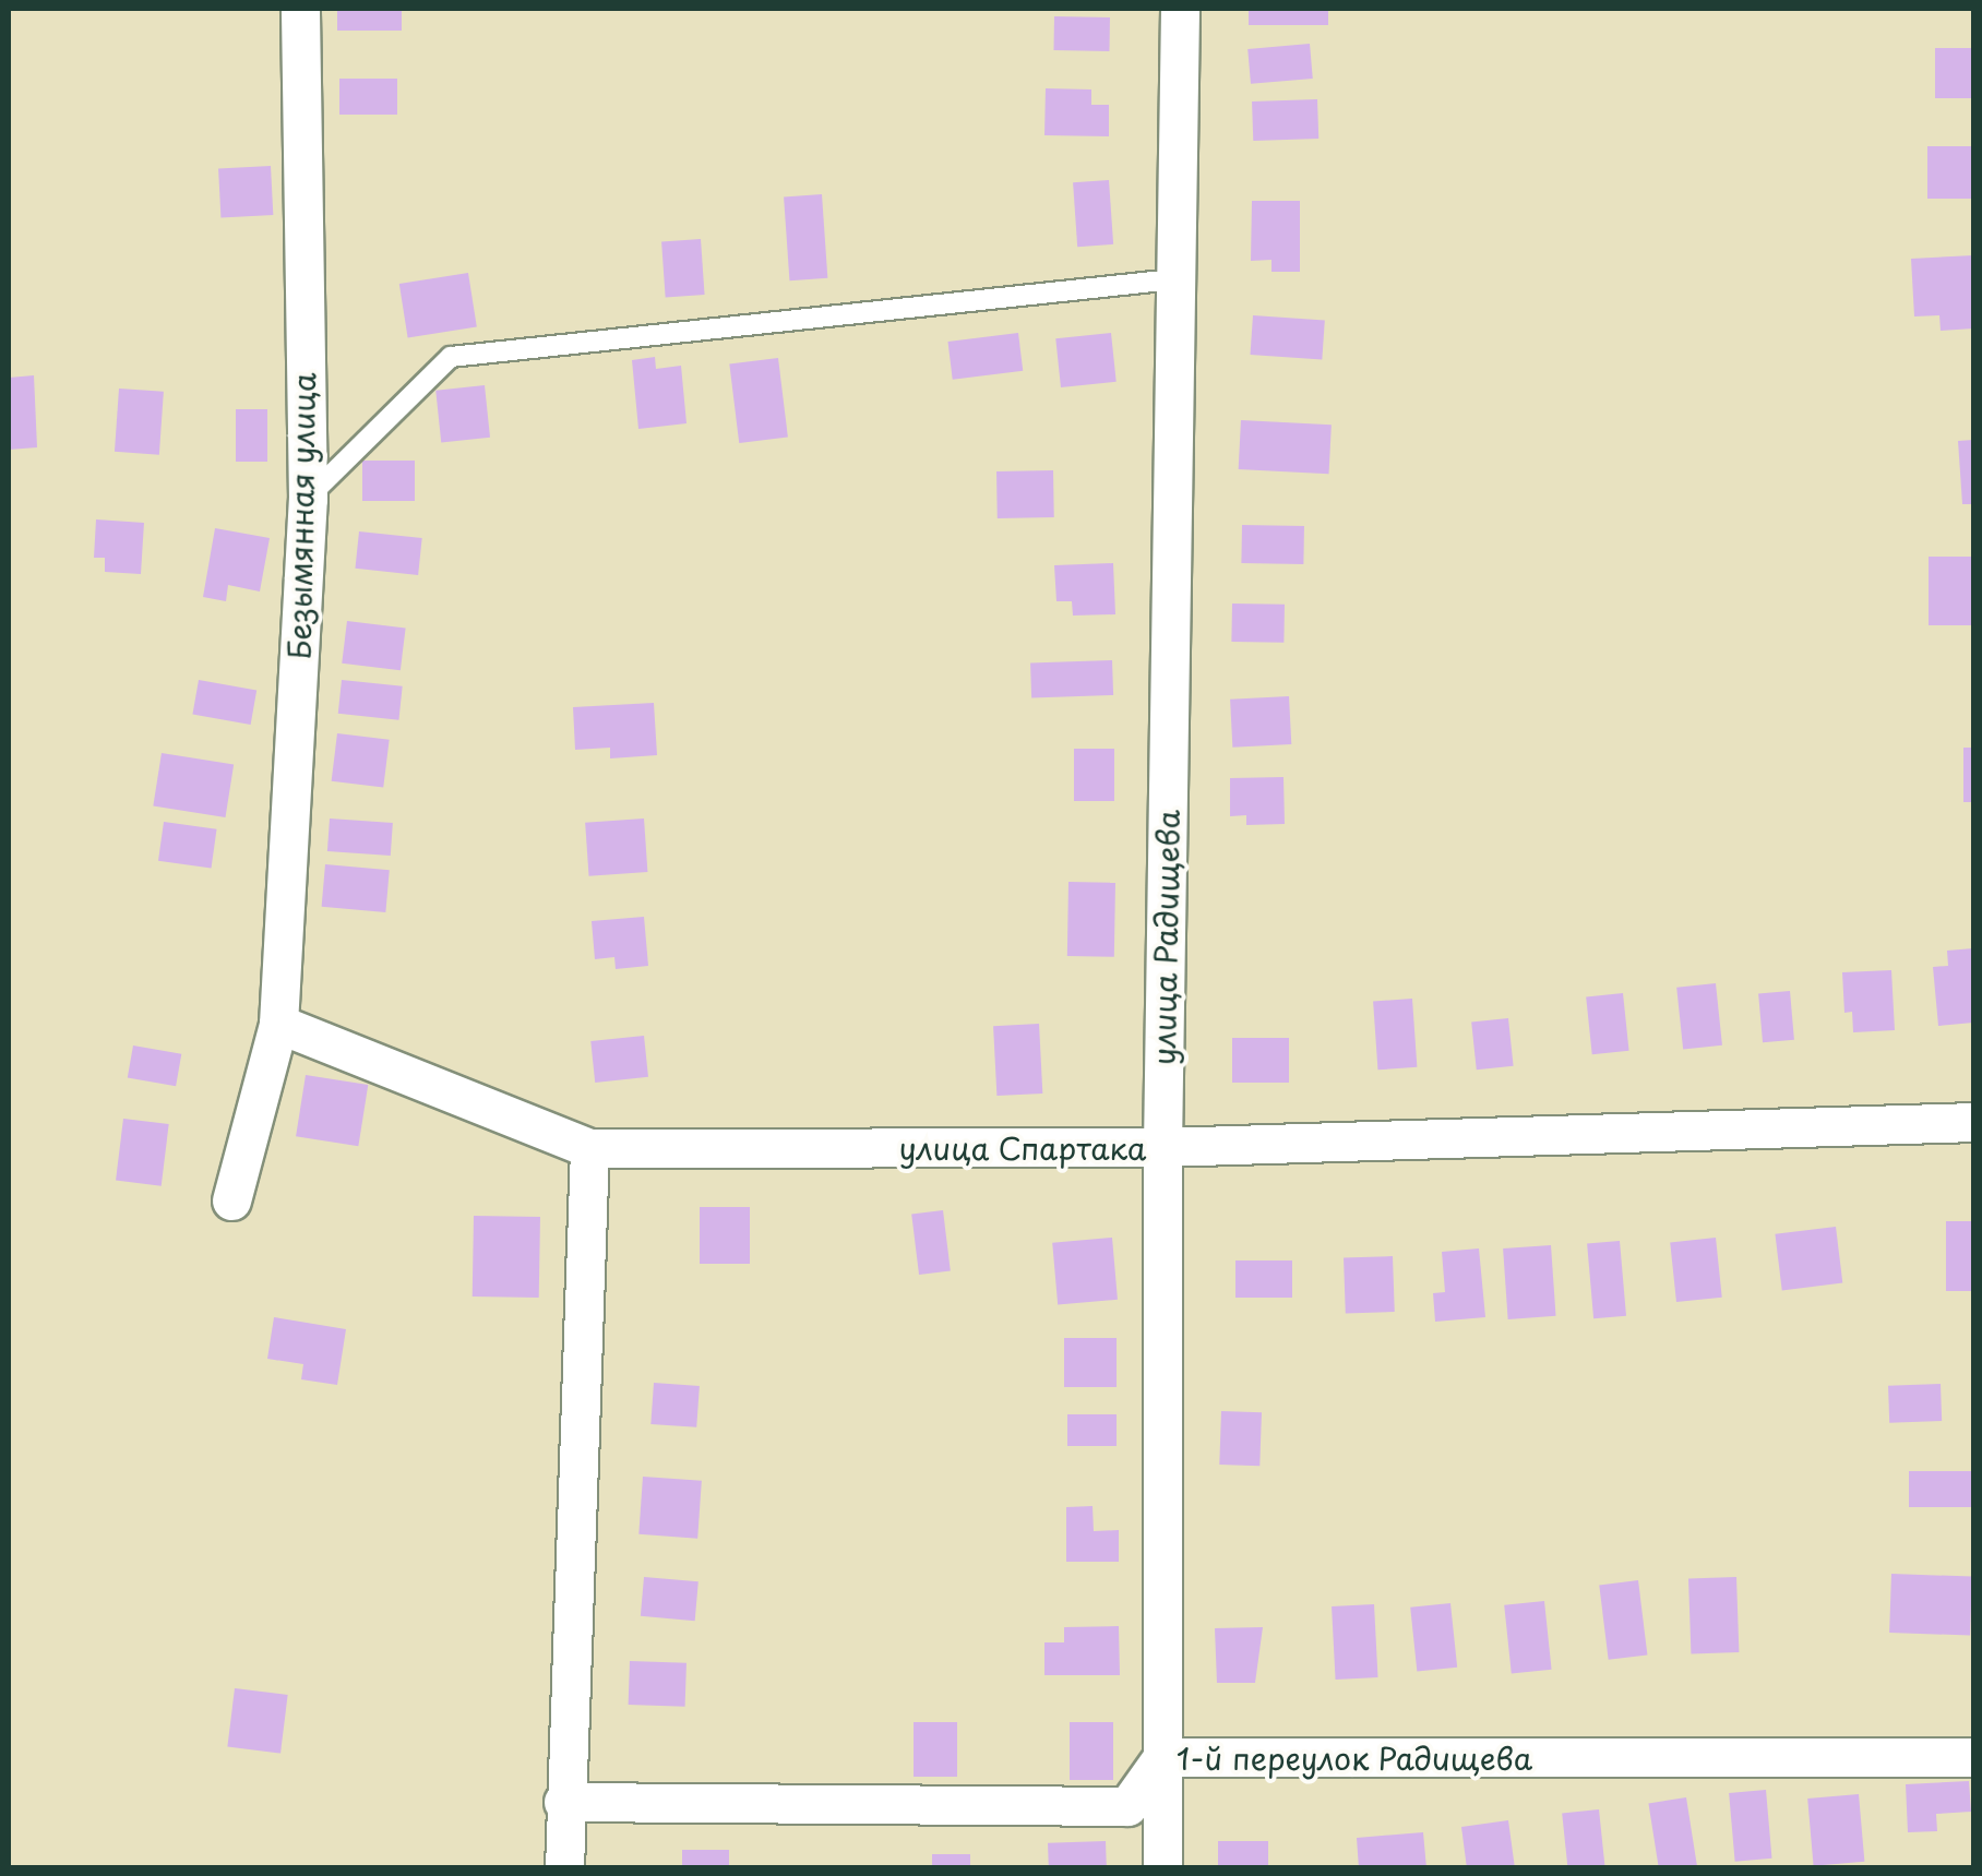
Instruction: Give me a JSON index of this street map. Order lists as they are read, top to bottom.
{
  "streets": {
    "street": [
      "Безымянная улица",
      "улица Радищева",
      "улица Спартака",
      "1-й переулок Радищева"
    ]
  },
  "crossings": [
    ["Безымянная улица", "улица Спартака"],
    ["улица Радищева", "улица Спартака"],
    ["улица Радищева", "1-й переулок Радищева"]
  ]
}
